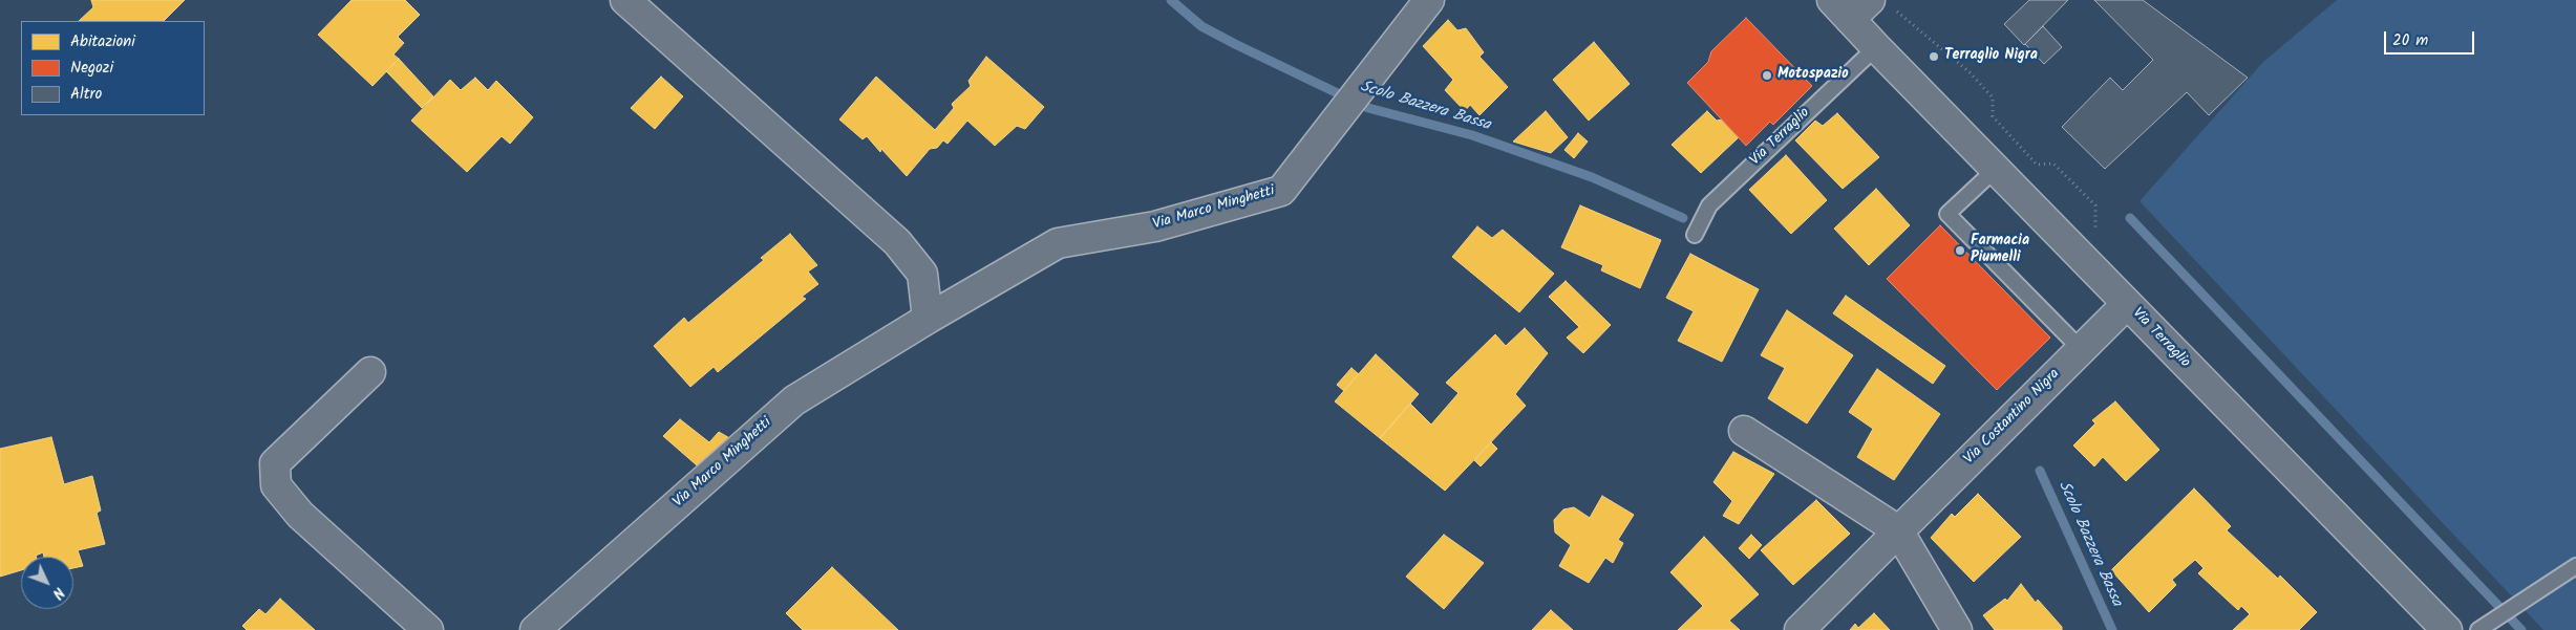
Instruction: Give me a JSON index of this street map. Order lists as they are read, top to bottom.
{
  "streets": {
    "street": ["Via Terraglio", "Via Marco Minghetti", "Via Costantino Nigra"]
  },
  "crossings": [
    ["Via Terraglio", "Via Costantino Nigra"]
  ],
  "water": ["Scolo Bazzera Bassa"],
  "places": ["Terraglio Nigra", "Motospazio", "Farmacia Piumelli"],
  "legend": ["Abitazioni", "Negozi", "Altro"],
  "scale_bar": "20 m",
  "north": "bottom right"
}
